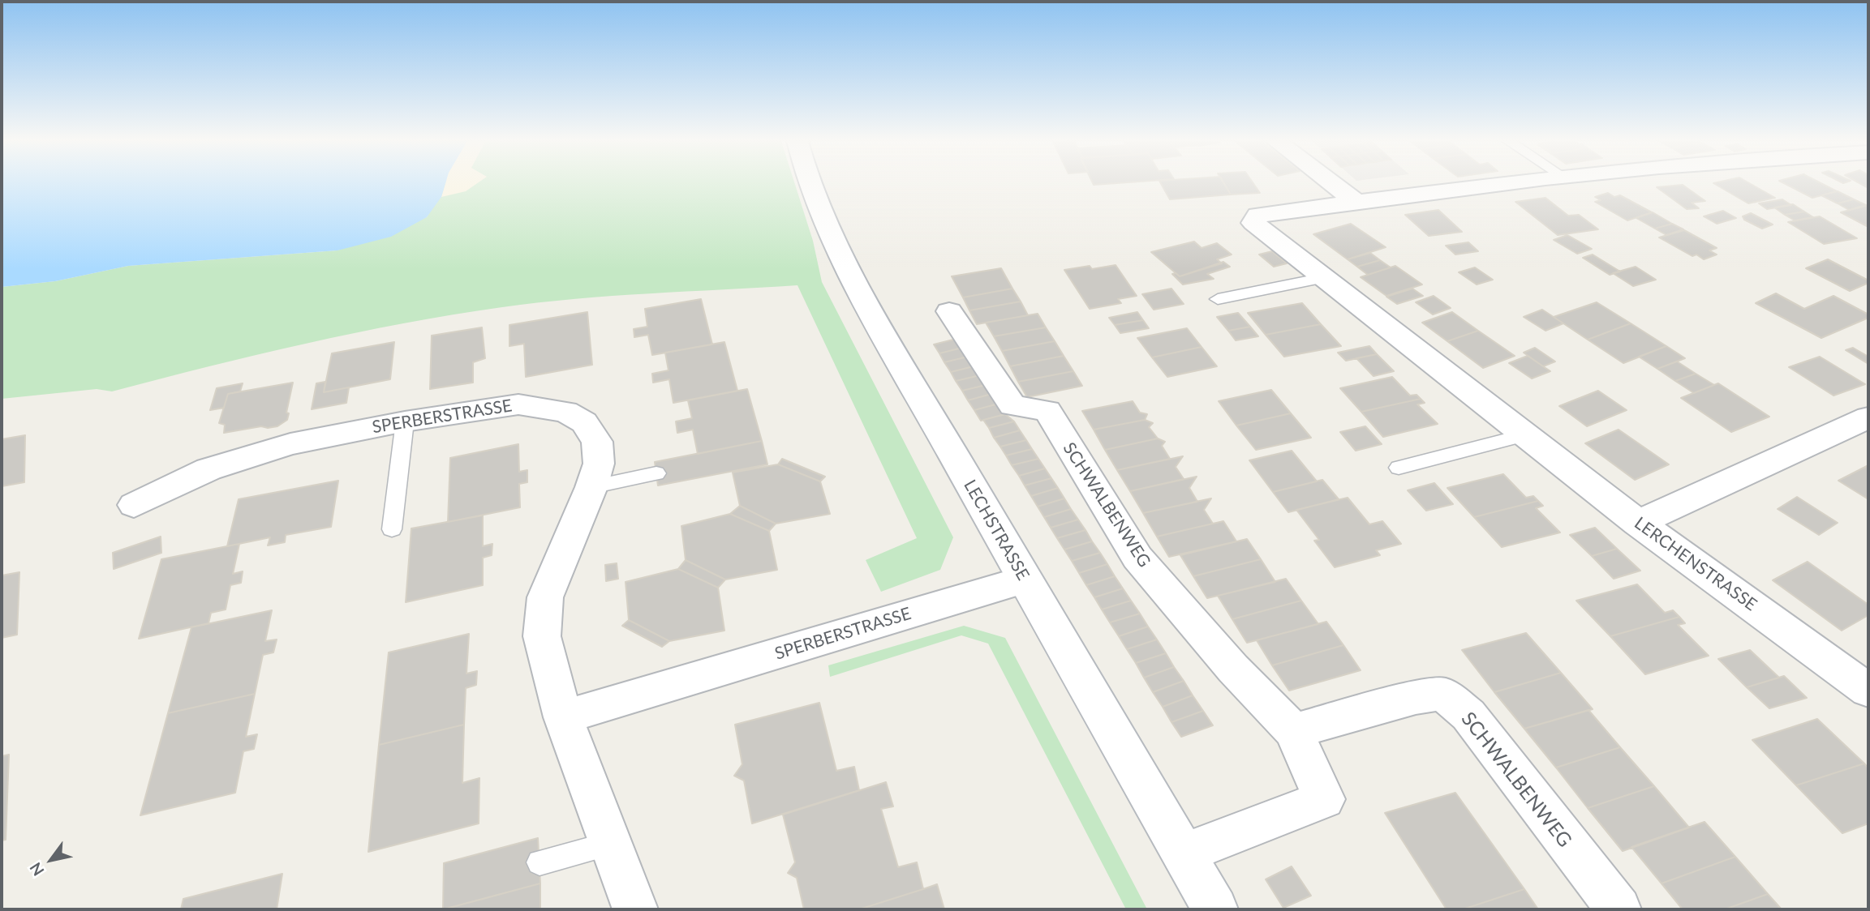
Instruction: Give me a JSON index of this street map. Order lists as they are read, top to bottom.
{
  "streets": {
    "street": [
      "SPERBERSTRASSE",
      "SCHWALBENWEG",
      "LECHSTRASSE",
      "LERCHENSTRASSE"
    ]
  },
  "crossings": [
    ["SPERBERSTRASSE", "LECHSTRASSE"],
    ["SCHWALBENWEG", "LECHSTRASSE"]
  ],
  "north": "bottom left"
}
